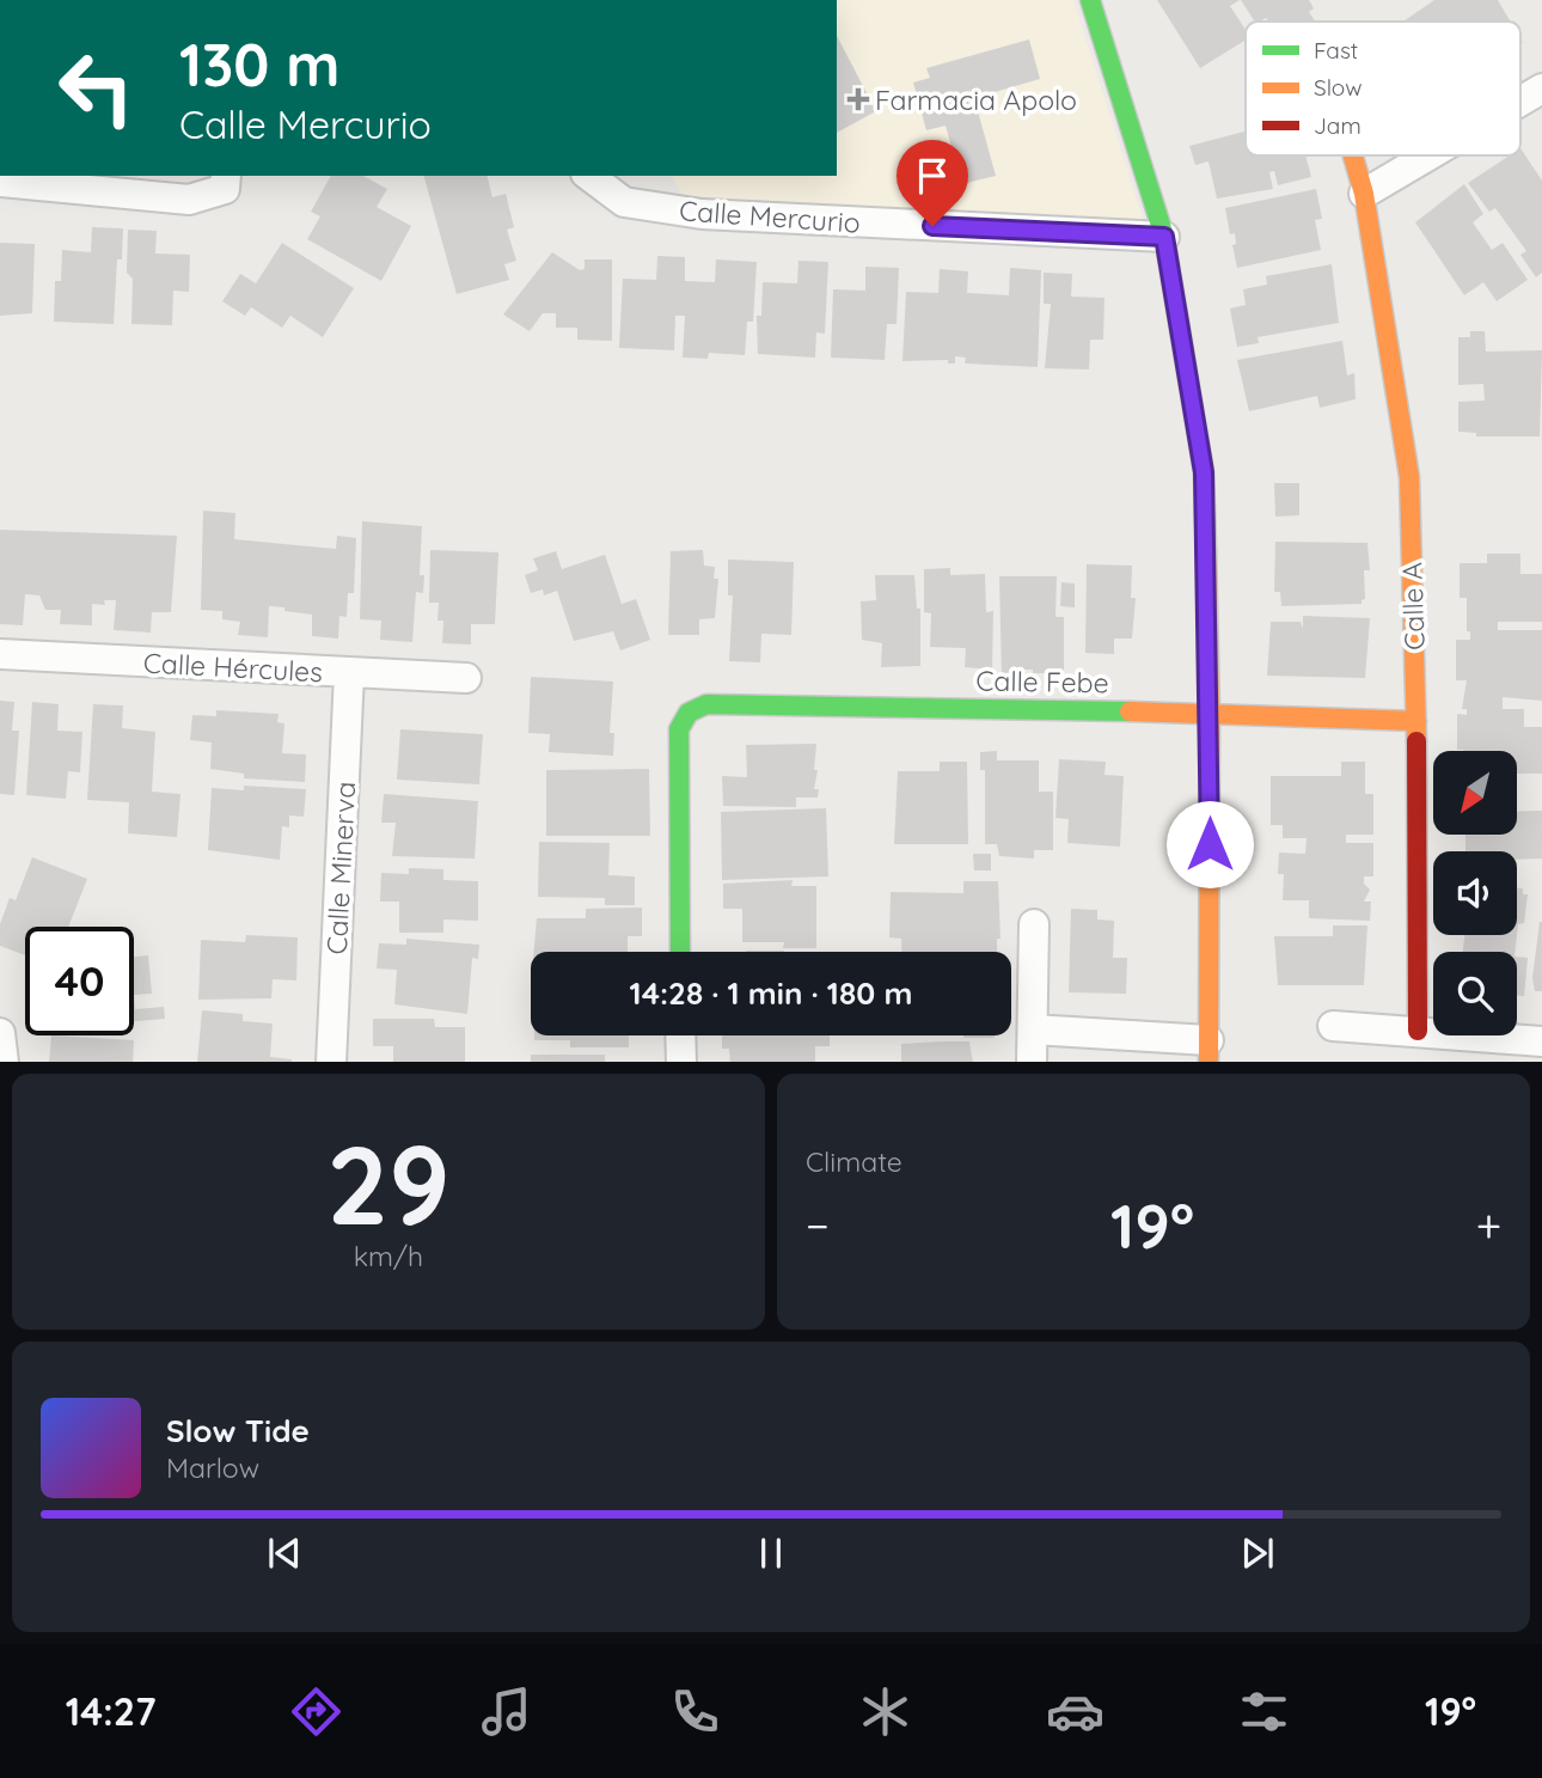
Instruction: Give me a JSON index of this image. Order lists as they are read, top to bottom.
{
  "streets": {
    "street": [
      "Calle Mercurio",
      "Calle A",
      "Calle Hércules",
      "Calle Febe",
      "Calle Minerva"
    ]
  },
  "crossings": [
    ["Calle A", "Calle Febe"],
    ["Calle Hércules", "Calle Minerva"]
  ],
  "places": {
    "health": ["Farmacia Apolo"]
  },
  "legend": ["Fast", "Slow", "Jam"],
  "north": "bottom left",
  "page": {
    "turn": ["130 m", "Calle Mercurio"],
    "limit": "40",
    "trip": "14:28 · 1 min · 180 m",
    "tile": [
      ["29", "km/h"],
      "Climate"
    ],
    "heat": ["−", "19°", "+"],
    "song": ["Slow Tide", "Marlow"],
    "tabs": ["14:27", "19°"]
  }
}
